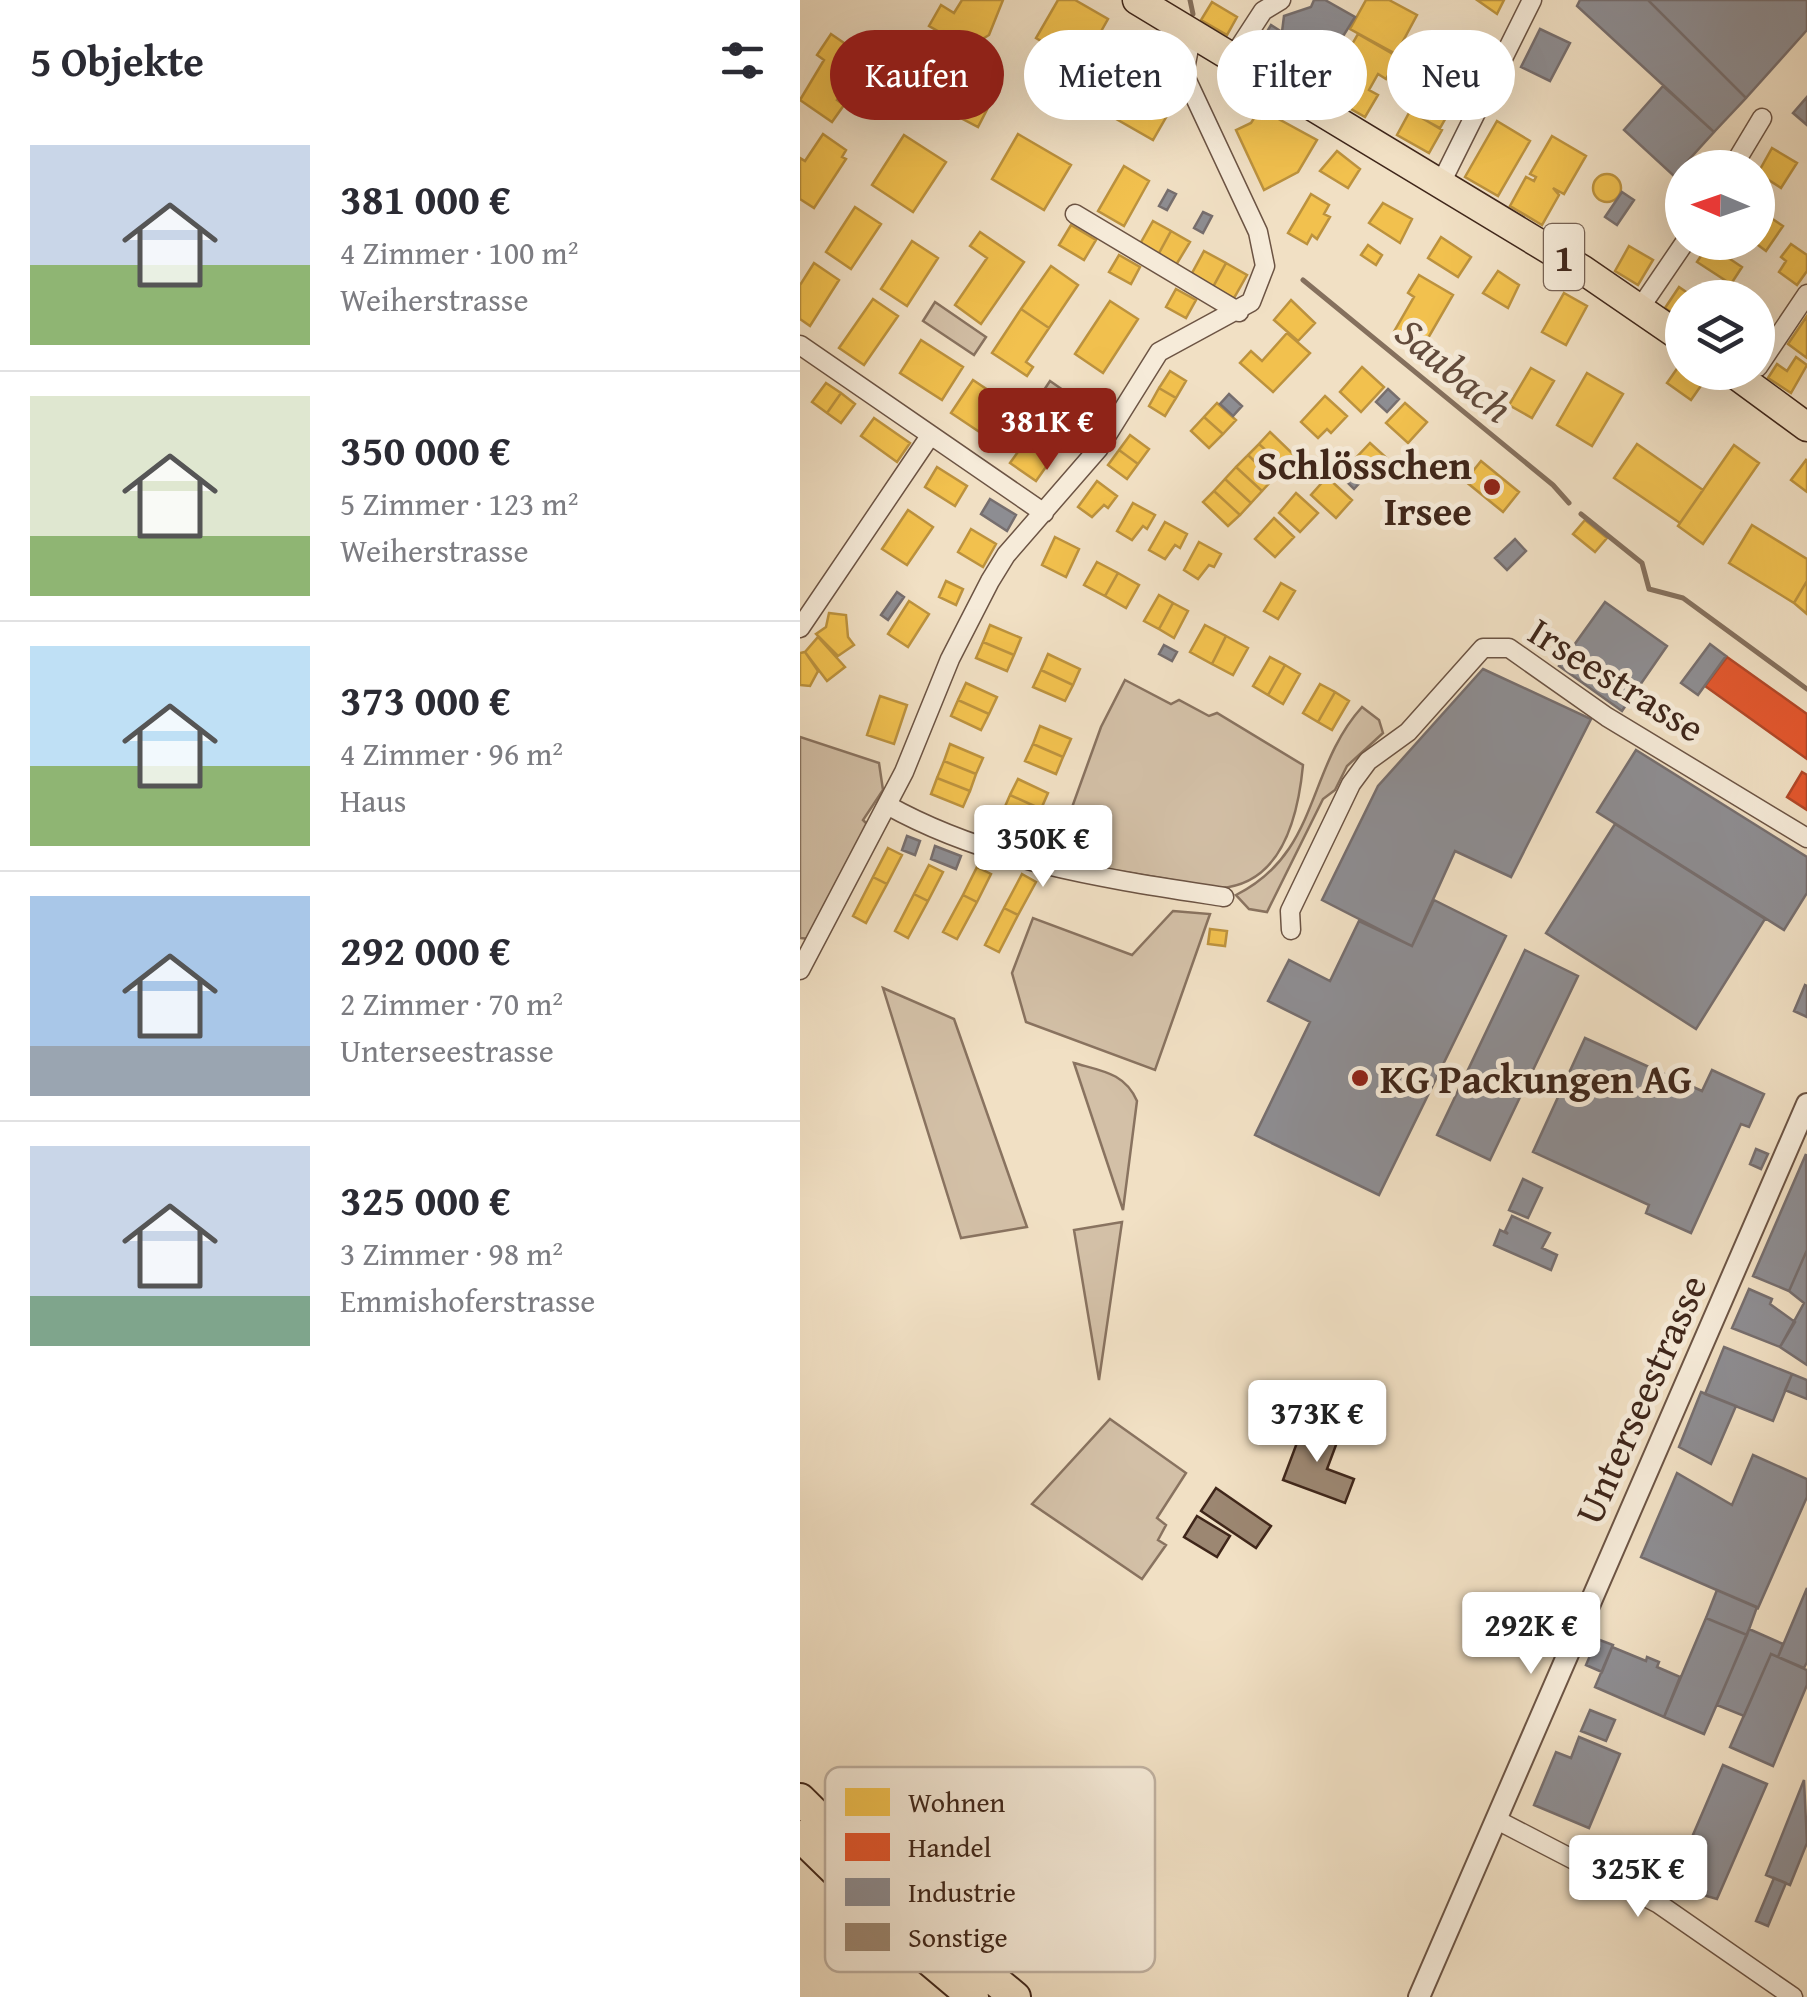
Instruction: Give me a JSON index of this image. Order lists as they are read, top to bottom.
{
  "streets": {
    "main road": ["1"],
    "street": ["Irseestrasse", "Unterseestrasse"]
  },
  "water": ["Saubach"],
  "places": ["Schlösschen Irsee", "KG Packungen AG"],
  "legend": [
    "Wohnen",
    "Handel",
    "Industrie",
    "Sonstige"
  ],
  "north": "left",
  "page": {
    "heading": "5 Objekte",
    "chip": [
      "Kaufen",
      "Mieten",
      "Filter",
      "Neu"
    ],
    "list": [
      {
        "name": "381 000 €",
        "note": "4 Zimmer · 100 m² · Weiherstrasse"
      },
      {
        "name": "350 000 €",
        "note": "5 Zimmer · 123 m² · Weiherstrasse"
      },
      {
        "name": "373 000 €",
        "note": "4 Zimmer · 96 m² · Haus"
      },
      {
        "name": "292 000 €",
        "note": "2 Zimmer · 70 m² · Unterseestrasse"
      },
      {
        "name": "325 000 €",
        "note": "3 Zimmer · 98 m² · Emmishoferstrasse"
      }
    ],
    "price": [
      "381K €",
      "350K €",
      "373K €",
      "292K €",
      "325K €"
    ]
  }
}
